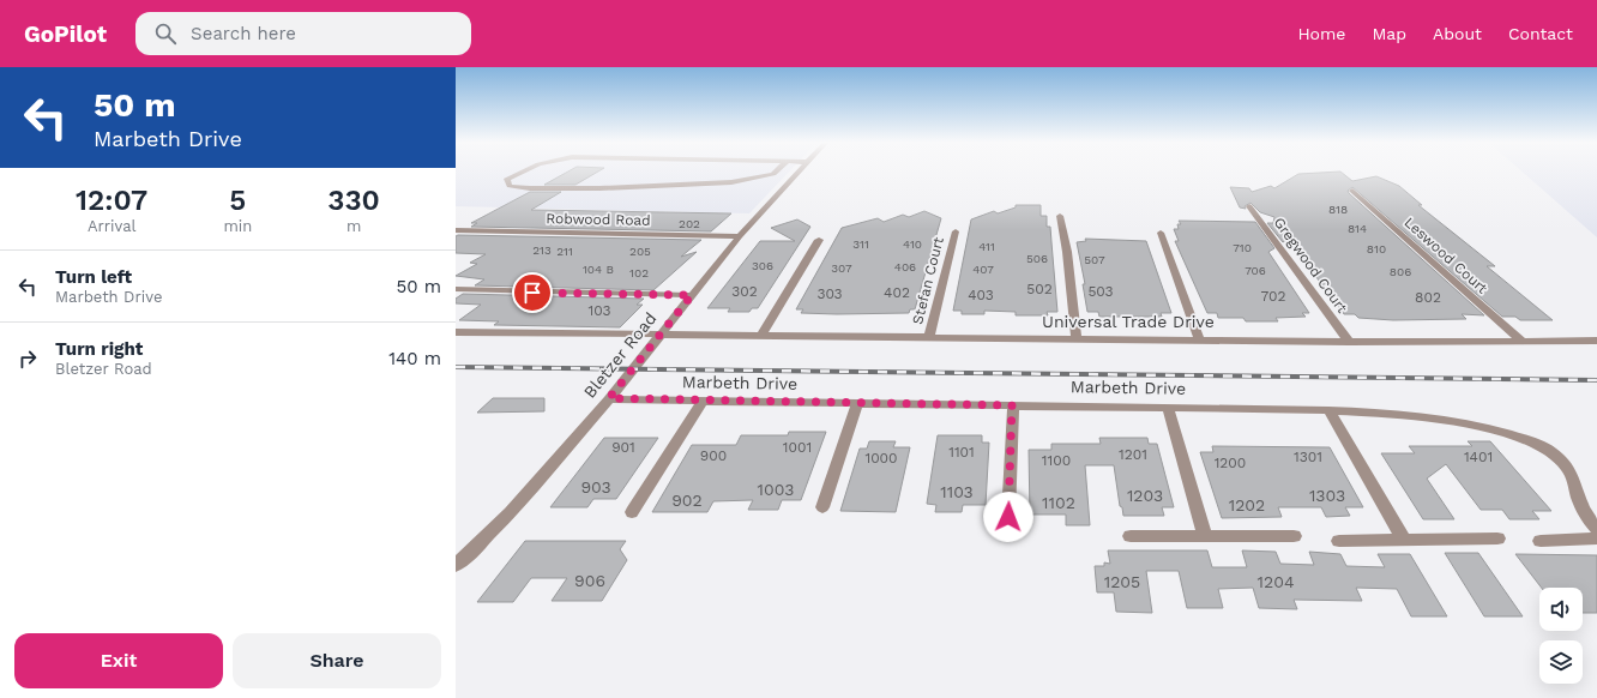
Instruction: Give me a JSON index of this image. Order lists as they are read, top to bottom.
{
  "streets": {
    "street": [
      "Robwood Road",
      "Leswood Court",
      "Gregwood Court",
      "Stefan Court",
      "Universal Trade Drive",
      "Bletzer Road",
      "Marbeth Drive"
    ]
  },
  "crossings": [
    ["Robwood Road", "Bletzer Road"],
    ["Leswood Court", "Universal Trade Drive"],
    ["Gregwood Court", "Universal Trade Drive"],
    ["Stefan Court", "Universal Trade Drive"],
    ["Universal Trade Drive", "Bletzer Road"],
    ["Bletzer Road", "Marbeth Drive"]
  ],
  "house_numbers": [
    "818",
    "202",
    "814",
    "311",
    "410",
    "411",
    "710",
    "810",
    "213",
    "211",
    "205",
    "506",
    "507",
    "306",
    "406",
    "307",
    "104 B",
    "407",
    "706",
    "806",
    "102",
    "502",
    "302",
    "503",
    "402",
    "303",
    "403",
    "702",
    "802",
    "103",
    "901",
    "1001",
    "1101",
    "1201",
    "900",
    "1301",
    "1401",
    "1000",
    "1100",
    "1200",
    "903",
    "1003",
    "1103",
    "1203",
    "1303",
    "902",
    "1102",
    "1202",
    "906",
    "1205",
    "1204"
  ],
  "page": {
    "header": "GoPilot",
    "search": "Search here",
    "nav": [
      "Home",
      "Map",
      "About",
      "Contact"
    ],
    "turn": ["50 m", "Marbeth Drive"],
    "eta": [
      "12:07",
      "Arrival",
      "5",
      "min",
      "330",
      "m"
    ],
    "list": [
      {
        "name": "Turn left",
        "note": "Marbeth Drive",
        "value": "50 m"
      },
      {
        "name": "Turn right",
        "note": "Bletzer Road",
        "value": "140 m"
      }
    ],
    "buttons": ["Exit", "Share"]
  }
}
